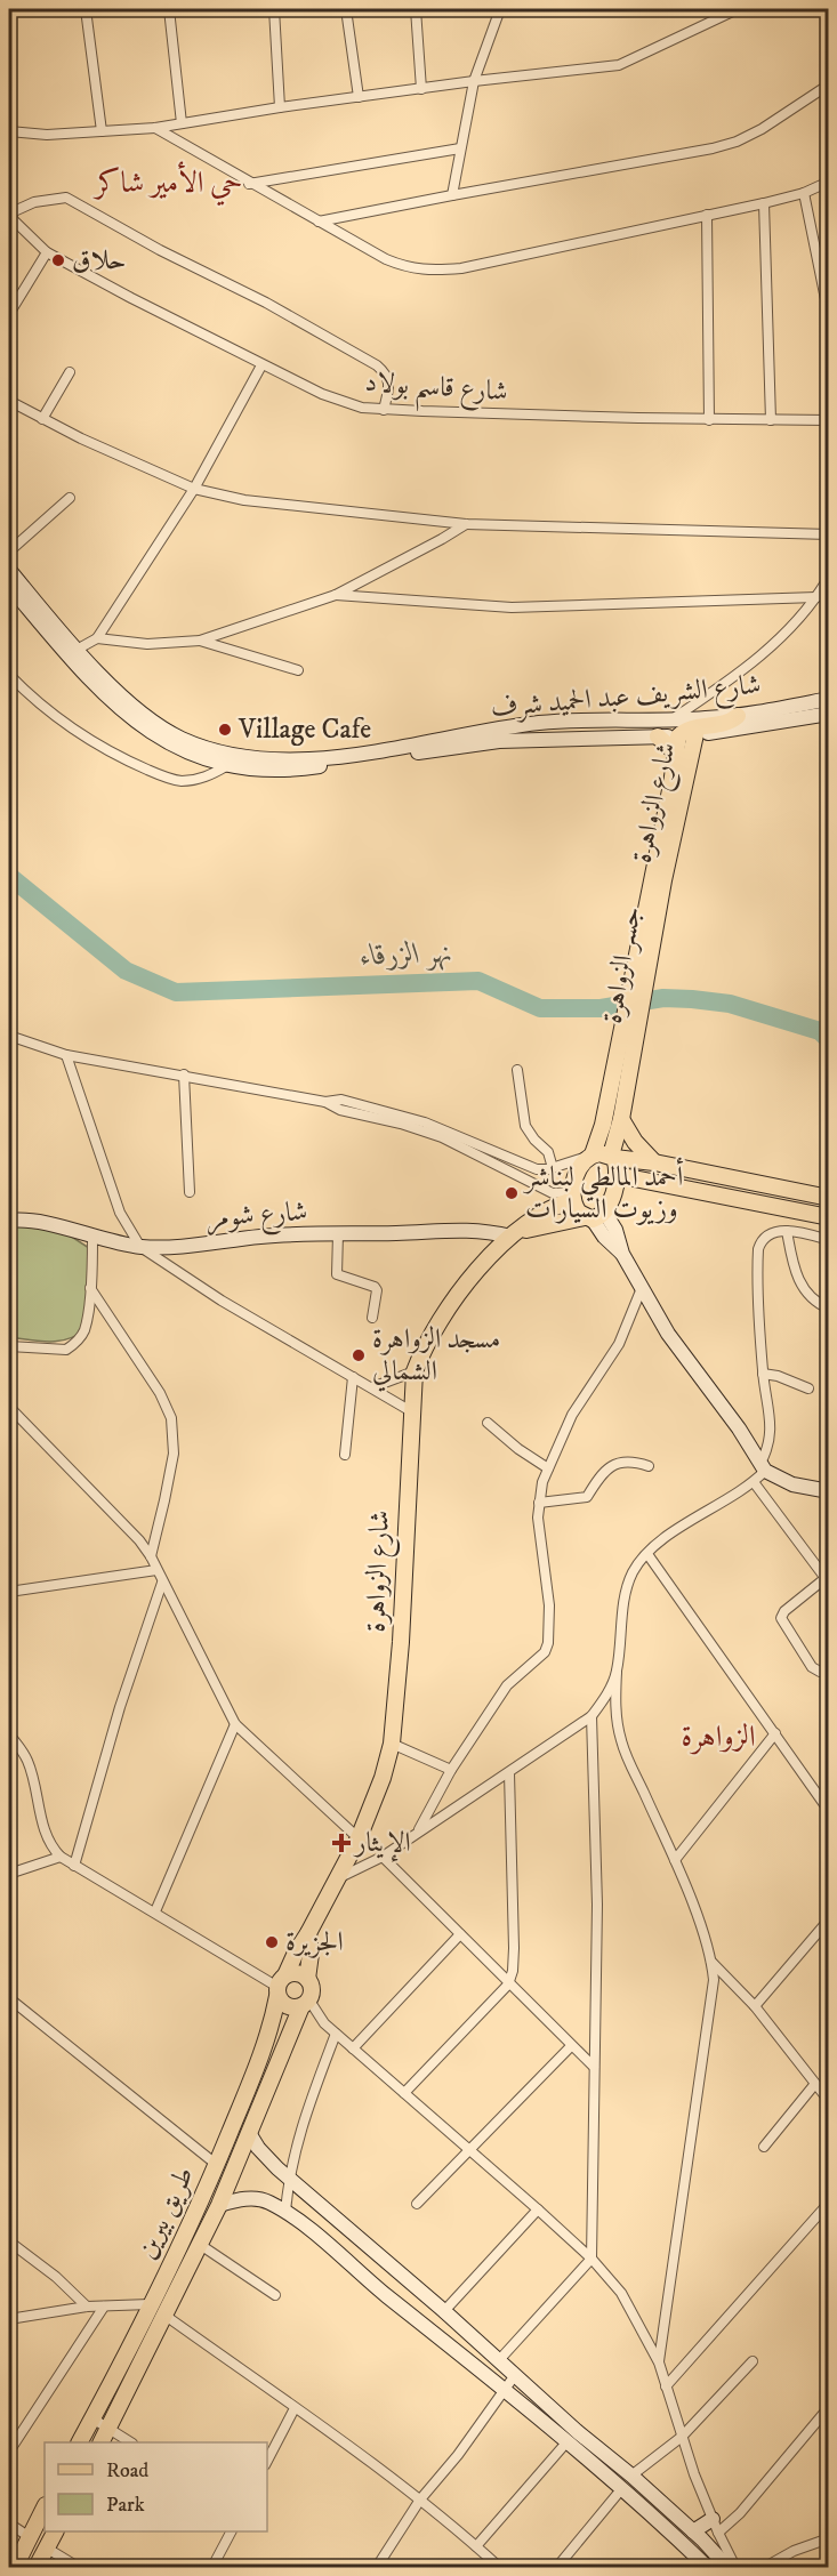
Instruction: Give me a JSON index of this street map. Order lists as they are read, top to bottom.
{
  "streets": {
    "main road": [
      "شارع الشريف عبد الحميد شرف",
      "شارع الزواهرة",
      "جسر الزواهرة",
      "شارع شومر",
      "طريق بيرين"
    ],
    "street": ["شارع قاسم بولاد"]
  },
  "crossings": [
    ["شارع الشريف عبد الحميد شرف", "شارع الزواهرة"],
    ["شارع الزواهرة", "جسر الزواهرة"],
    ["شارع الزواهرة", "شارع شومر"],
    ["شارع الزواهرة", "طريق بيرين"]
  ],
  "districts": ["حي الأمير شاكر", "الزواهرة"],
  "water": ["نهر الزرقاء"],
  "places": {
    "other": [
      "حلاق",
      "Village Cafe",
      "أحمد المالطي لبناشر وزيوت السيارات",
      "مسجد الزواهرة الشمالي",
      "الجزيرة"
    ],
    "health": ["الإيثار"]
  },
  "legend": ["Road", "Park"]
}
